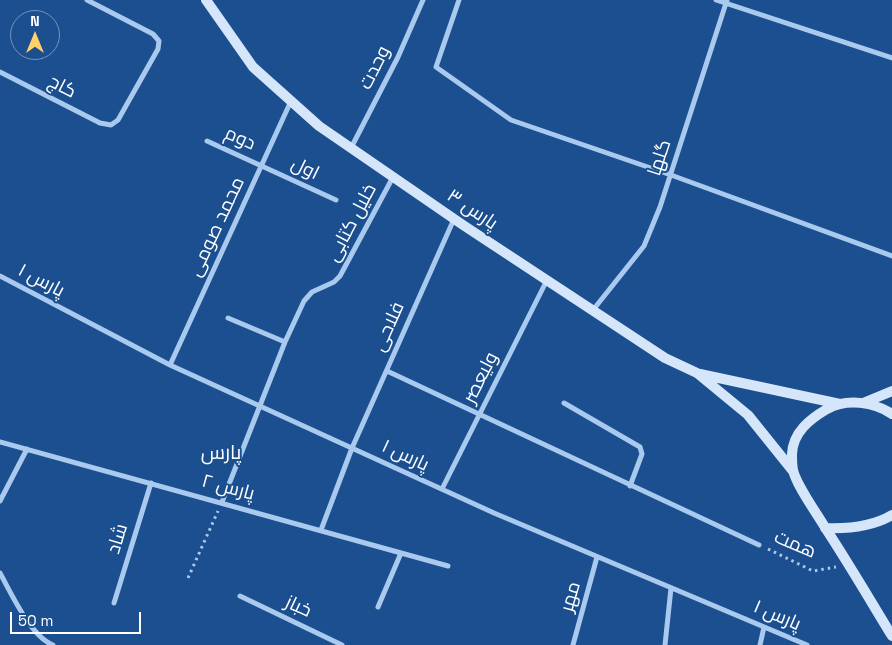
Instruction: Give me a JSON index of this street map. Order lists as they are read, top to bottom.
{
  "streets": {
    "main road": ["پارس ۳"],
    "street": [
      "وحدت",
      "کاج",
      "دوم",
      "گلها",
      "اول",
      "خلیل کتابی",
      "محمد صومی",
      "پارس ۱",
      "فلاحی",
      "ولیعصر",
      "پارس ۲",
      "شاد",
      "مهر",
      "خباز"
    ],
    "path": ["همت"]
  },
  "crossings": [
    ["وحدت", "پارس ۳"],
    ["دوم", "اول"],
    ["دوم", "محمد صومی"],
    ["گلها", "پارس ۳"],
    ["اول", "محمد صومی"],
    ["پارس ۳", "خلیل کتابی"],
    ["پارس ۳", "محمد صومی"],
    ["پارس ۳", "فلاحی"],
    ["پارس ۳", "ولیعصر"],
    ["پارس ۳", "همت"],
    ["خلیل کتابی", "پارس ۱"],
    ["خلیل کتابی", "پارس ۲"],
    ["محمد صومی", "پارس ۱"],
    ["پارس ۱", "فلاحی"],
    ["پارس ۱", "ولیعصر"],
    ["پارس ۱", "مهر"],
    ["فلاحی", "پارس ۲"],
    ["پارس ۲", "شاد"]
  ],
  "districts": ["پارس"],
  "scale_bar": "50 m",
  "north": "top"
}
